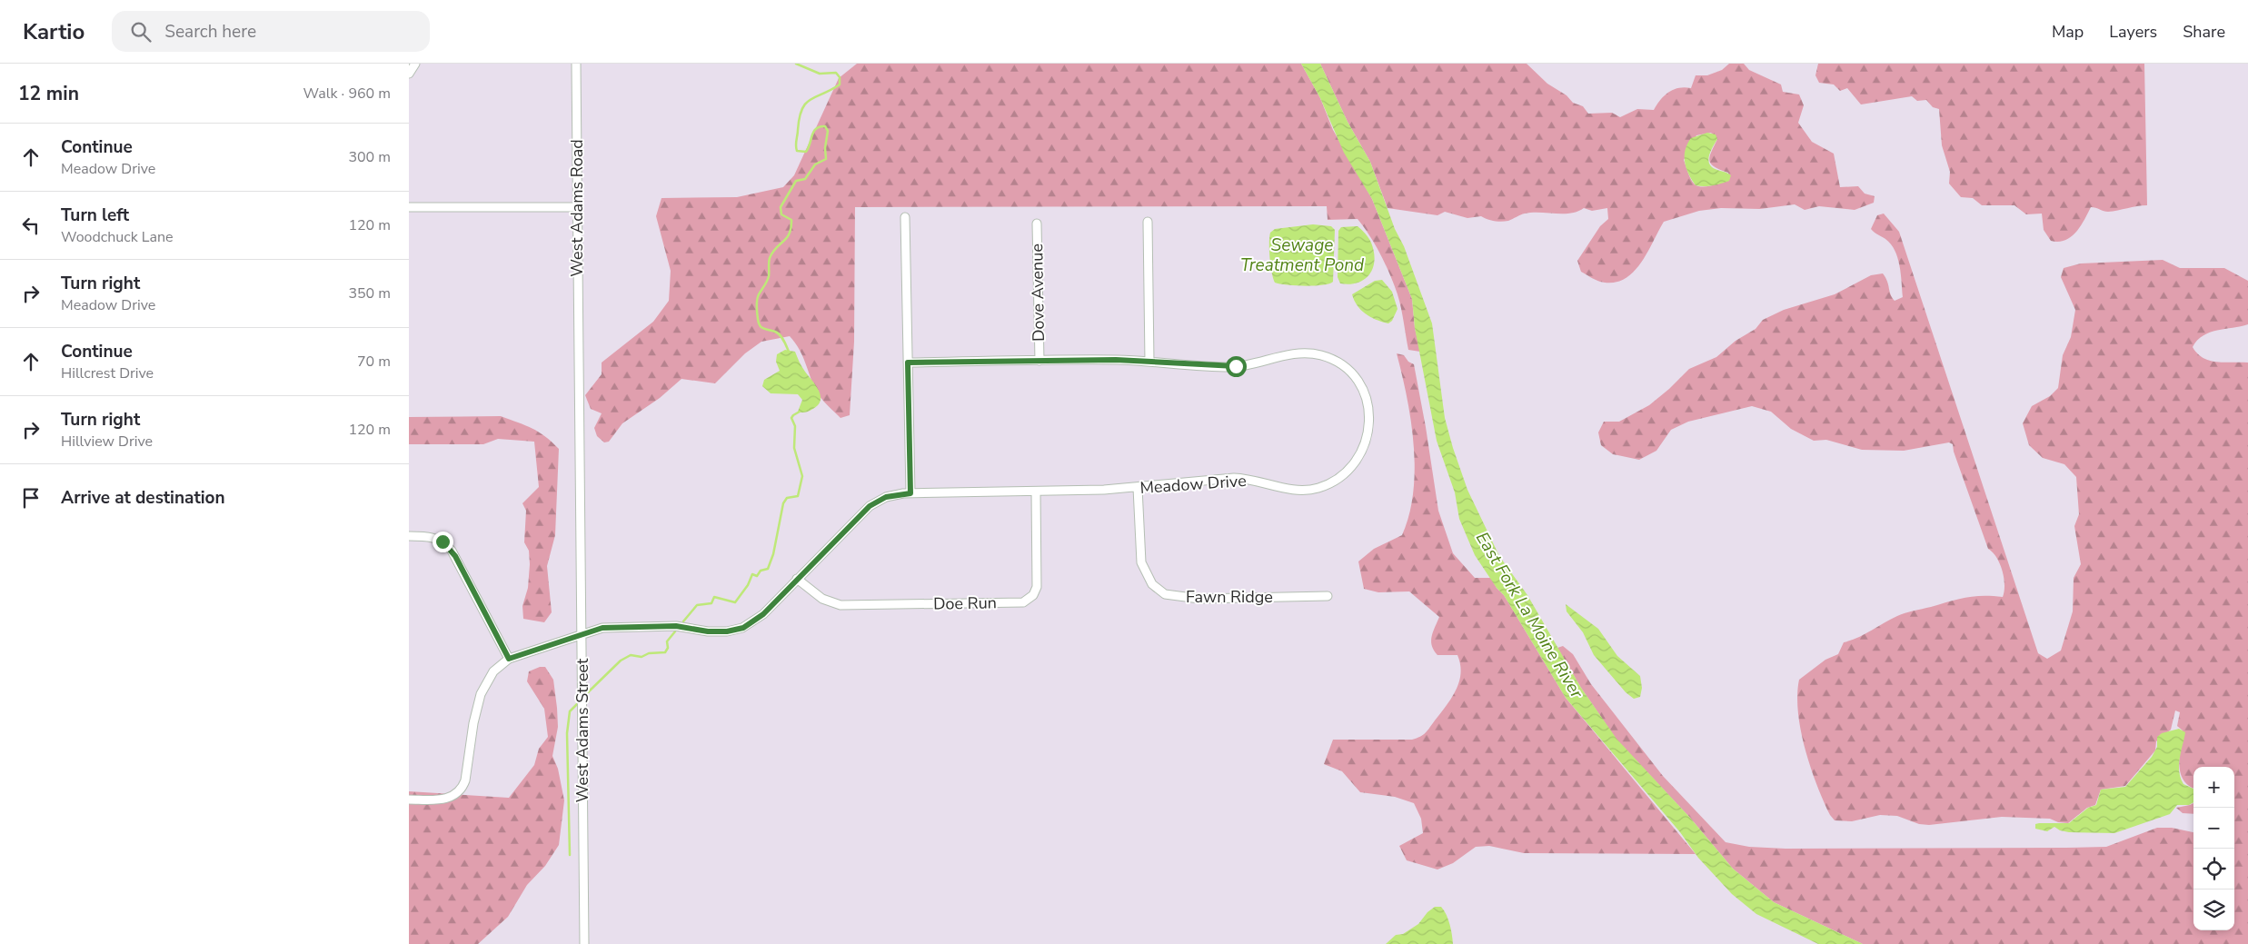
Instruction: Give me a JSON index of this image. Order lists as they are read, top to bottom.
{
  "streets": {
    "street": [
      "West Adams Road",
      "Dove Avenue",
      "Meadow Drive",
      "Fawn Ridge",
      "Doe Run",
      "West Adams Street"
    ]
  },
  "crossings": [
    ["West Adams Road", "West Adams Street"],
    ["Dove Avenue", "Meadow Drive"],
    ["Meadow Drive", "Fawn Ridge"],
    ["Meadow Drive", "Doe Run"],
    ["Meadow Drive", "West Adams Street"]
  ],
  "water": ["Sewage Treatment Pond", "East Fork La Moine River"],
  "page": {
    "header": "Kartio",
    "search": "Search here",
    "nav": ["Map", "Layers", "Share"],
    "heading": ["12 min", "Walk · 960 m"],
    "list": [
      ["Continue", "Meadow Drive", "300 m"],
      ["Turn left", "Woodchuck Lane", "120 m"],
      ["Turn right", "Meadow Drive", "350 m"],
      ["Continue", "Hillcrest Drive", "70 m"],
      ["Turn right", "Hillview Drive", "120 m"],
      "Arrive at destination"
    ],
    "map_buttons": ["+", "−"]
  }
}
